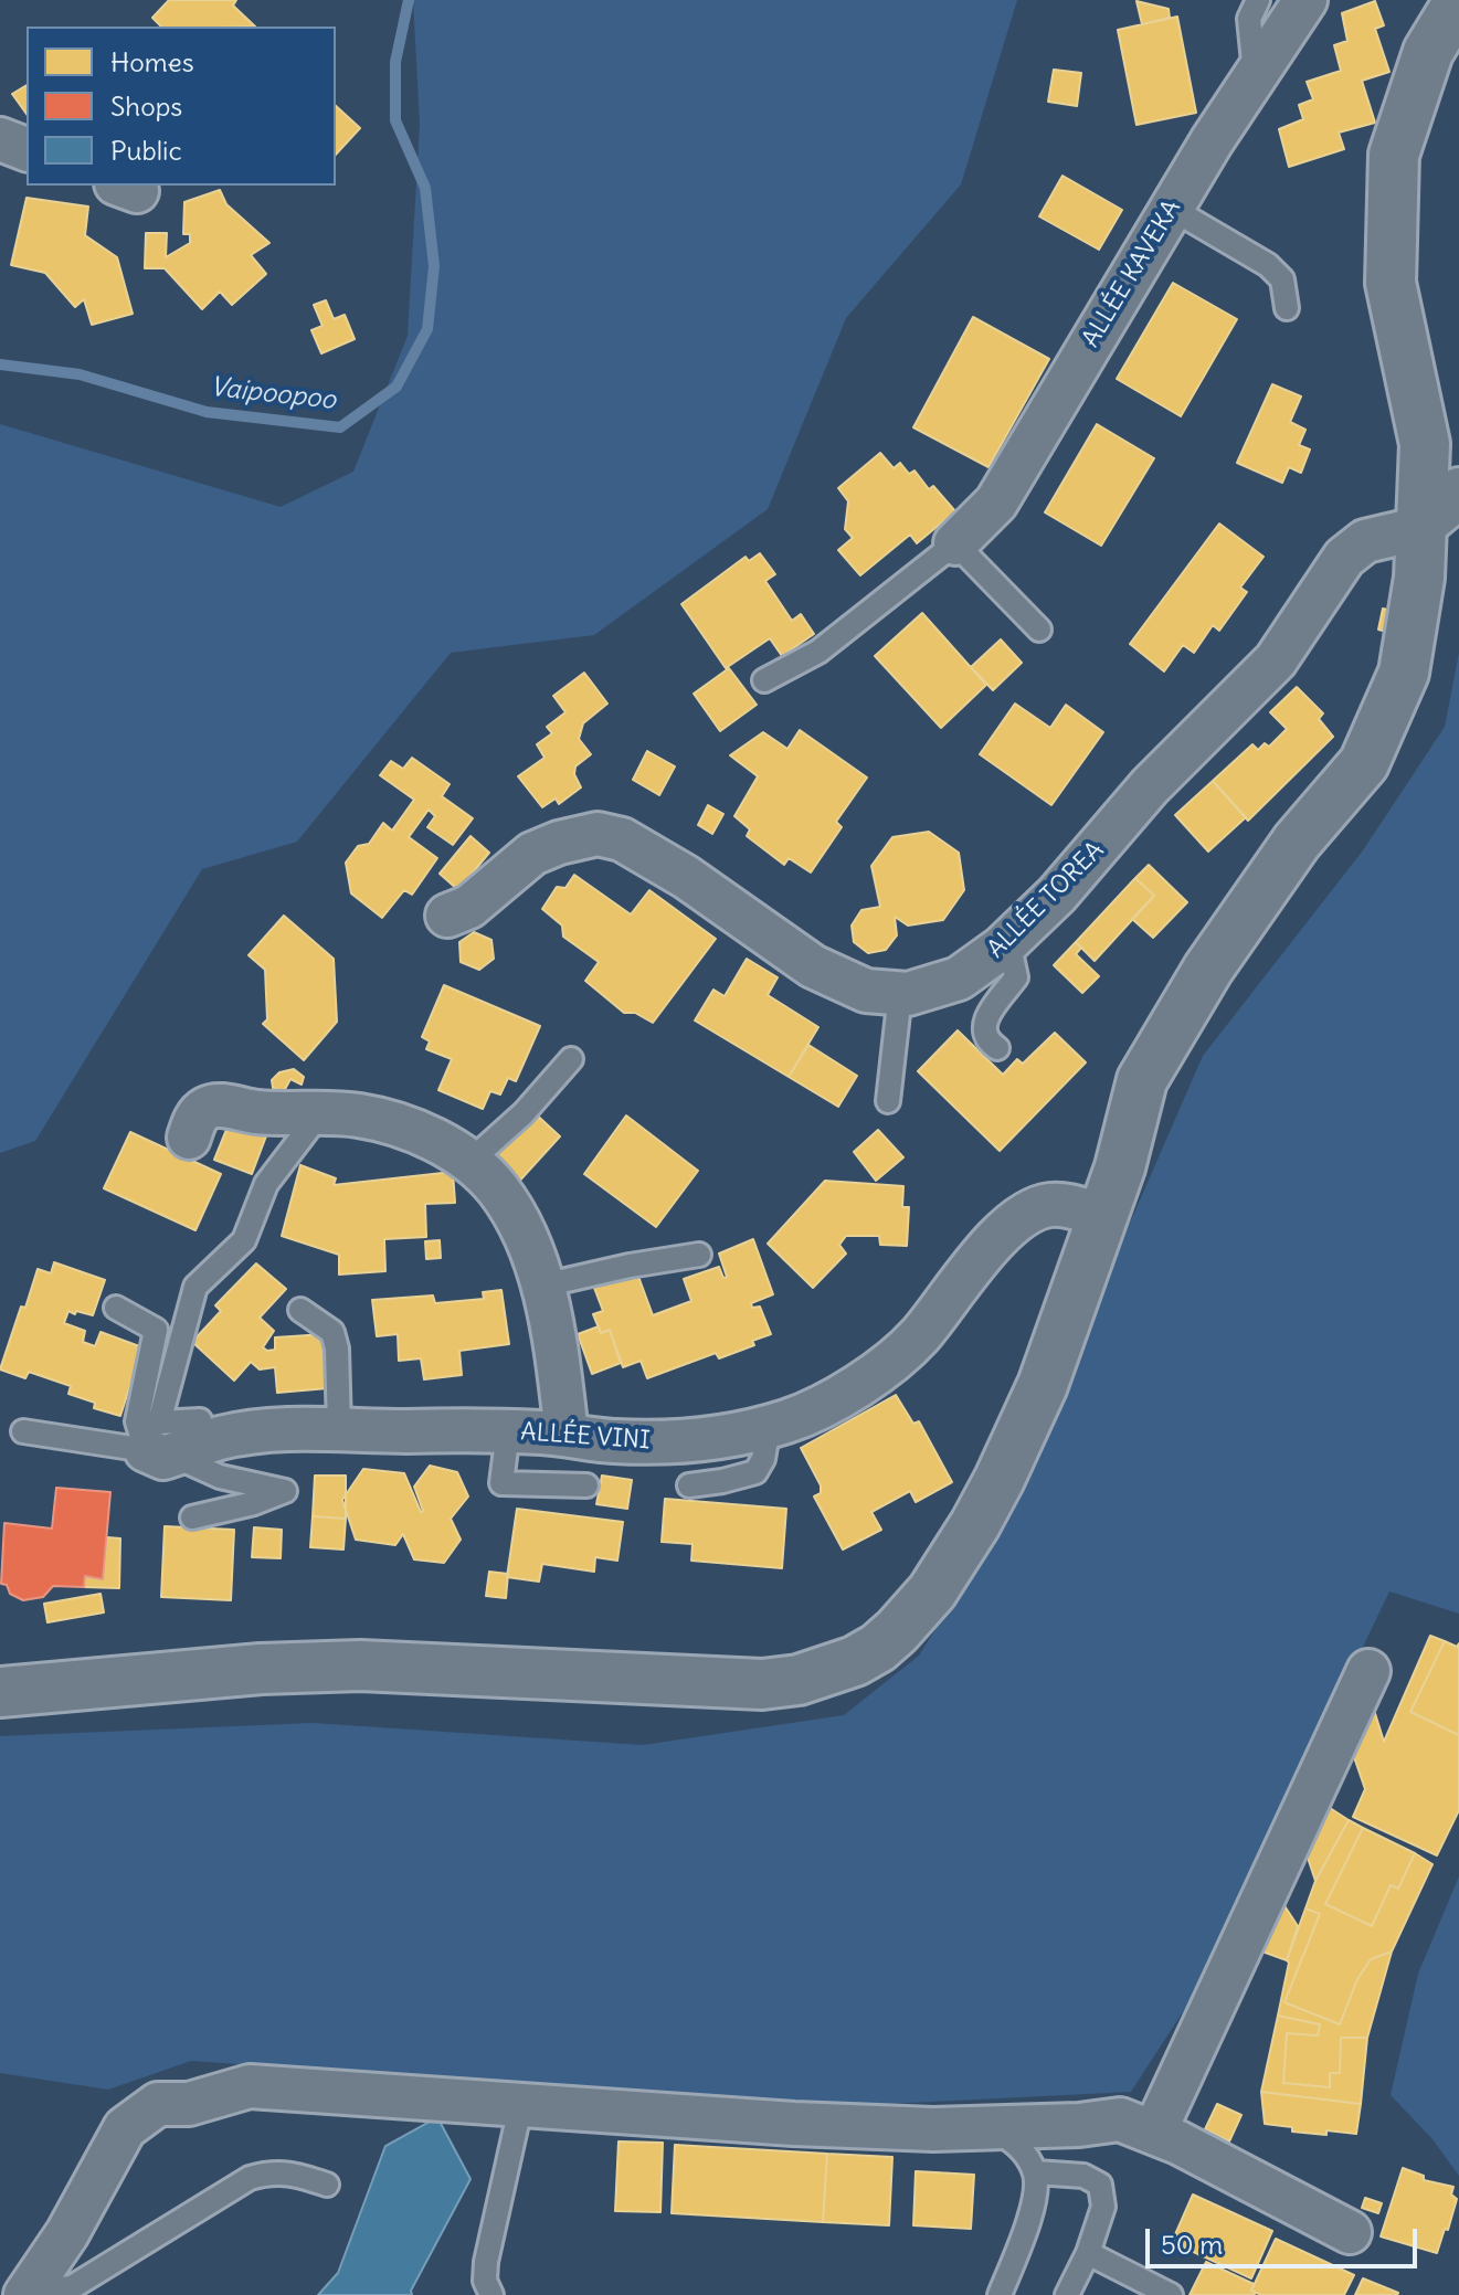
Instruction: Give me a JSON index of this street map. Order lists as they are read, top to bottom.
{
  "streets": {
    "street": ["ALLÉE KAVEKA", "ALLÉE TOREA", "ALLÉE VINI"]
  },
  "water": ["Vaipoopoo"],
  "legend": ["Homes", "Shops", "Public"],
  "scale_bar": "50 m"
}
